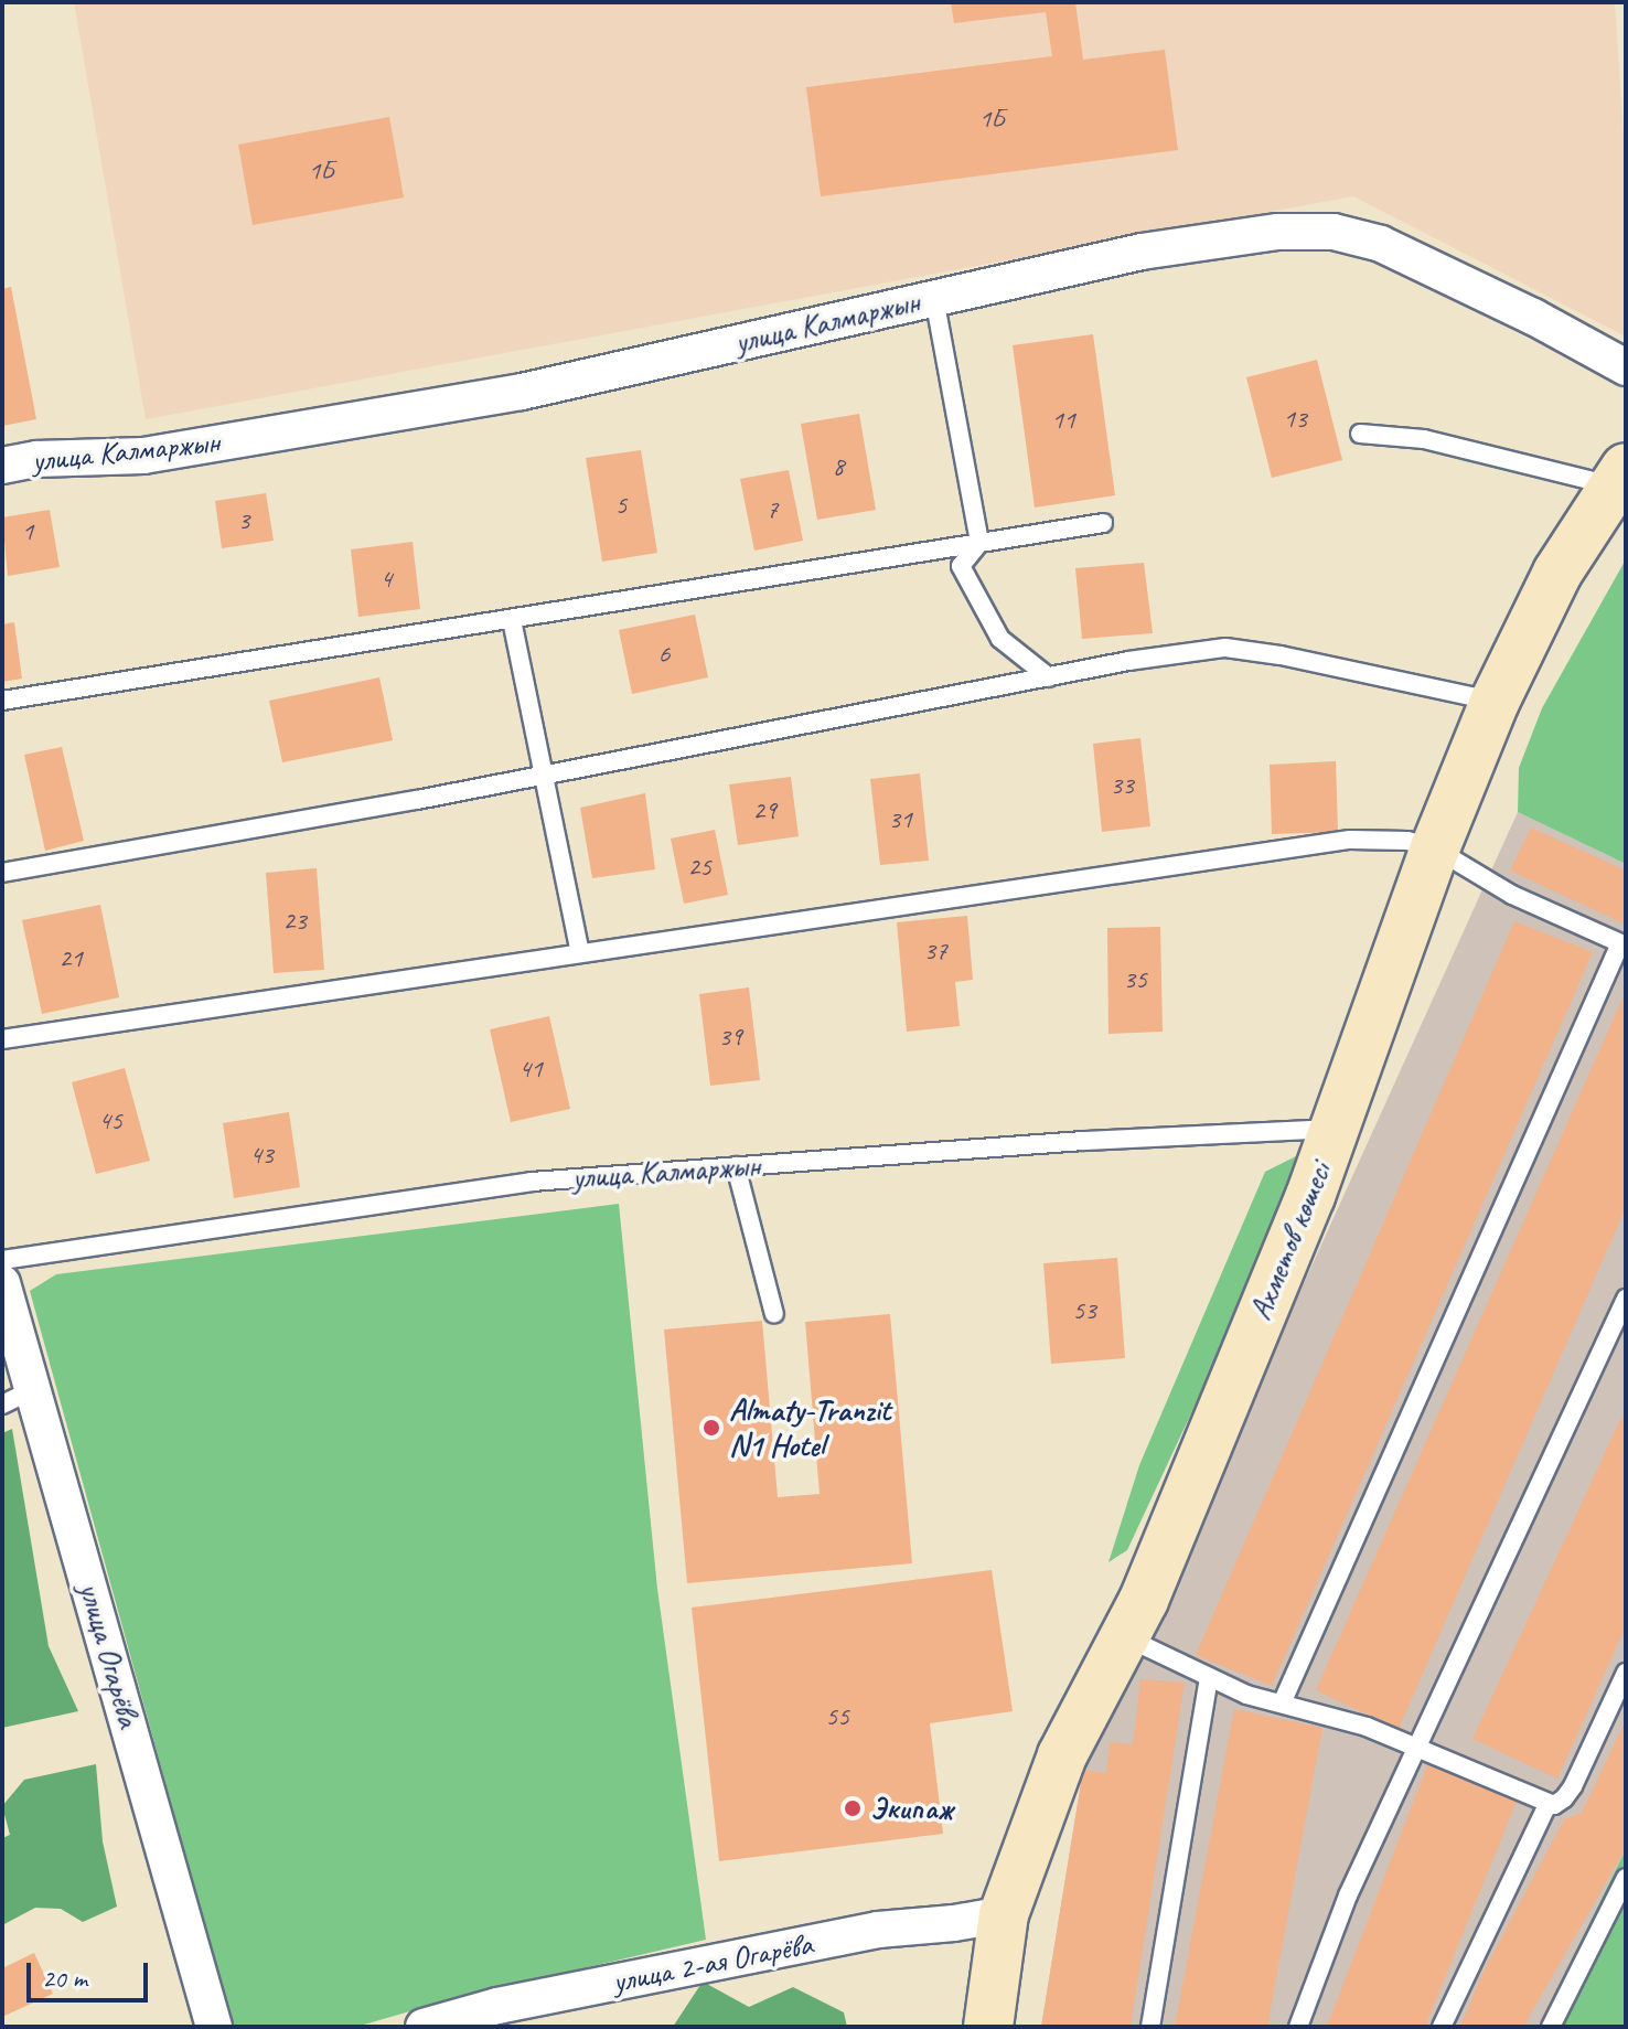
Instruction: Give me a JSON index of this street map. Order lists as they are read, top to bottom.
{
  "streets": {
    "main road": ["Ахметов көшесі"],
    "street": ["улица Калмаржын", "улица Огарёва", "улица 2-ая Огарёва"]
  },
  "crossings": [
    ["улица Калмаржын", "Ахметов көшесі"],
    ["Ахметов көшесі", "улица 2-ая Огарёва"]
  ],
  "places": ["Almaty-Tranzit N1 Hotel", "Экипаж"],
  "house_numbers": [
    "1Б",
    "1Б",
    "13",
    "11",
    "8",
    "5",
    "7",
    "3",
    "1",
    "4",
    "6",
    "33",
    "29",
    "31",
    "25",
    "23",
    "37",
    "21",
    "35",
    "39",
    "41",
    "45",
    "43",
    "53",
    "55"
  ],
  "scale_bar": "20 m"
}
